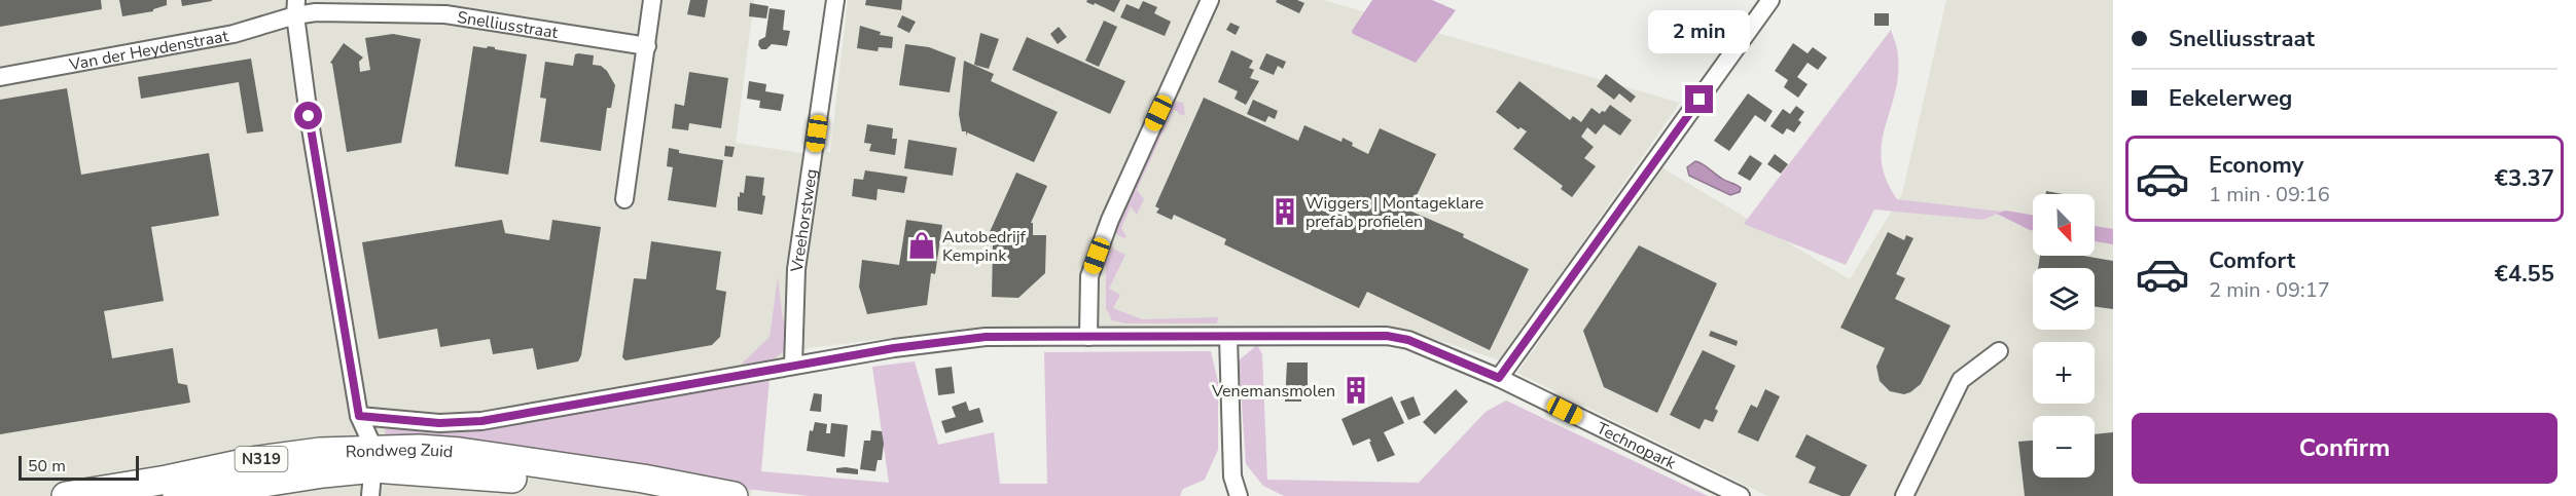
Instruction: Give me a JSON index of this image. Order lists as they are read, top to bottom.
{
  "streets": {
    "main road": ["Rondweg Zuid", "N319"],
    "street": [
      "Snelliusstraat",
      "Van der Heydenstraat",
      "Vreehorstweg",
      "Technopark"
    ]
  },
  "crossings": [
    ["Snelliusstraat", "Van der Heydenstraat"],
    ["Vreehorstweg", "Technopark"]
  ],
  "places": {
    "building": ["Wiggers | Montageklare prefab profielen", "Venemansmolen"],
    "shop": ["Autobedrijf Kempink"]
  },
  "scale_bar": "50 m",
  "north": "bottom right",
  "page": {
    "banner": ["Snelliusstraat", "Eekelerweg"],
    "bubble": "2 min",
    "list": [
      {
        "name": "Economy",
        "note": "1 min · 09:16",
        "value": "€3.37"
      },
      {
        "name": "Comfort",
        "note": "2 min · 09:17",
        "value": "€4.55"
      }
    ],
    "map_buttons": ["+", "−"],
    "buttons": "Confirm",
    "scale": "50 m"
  }
}
